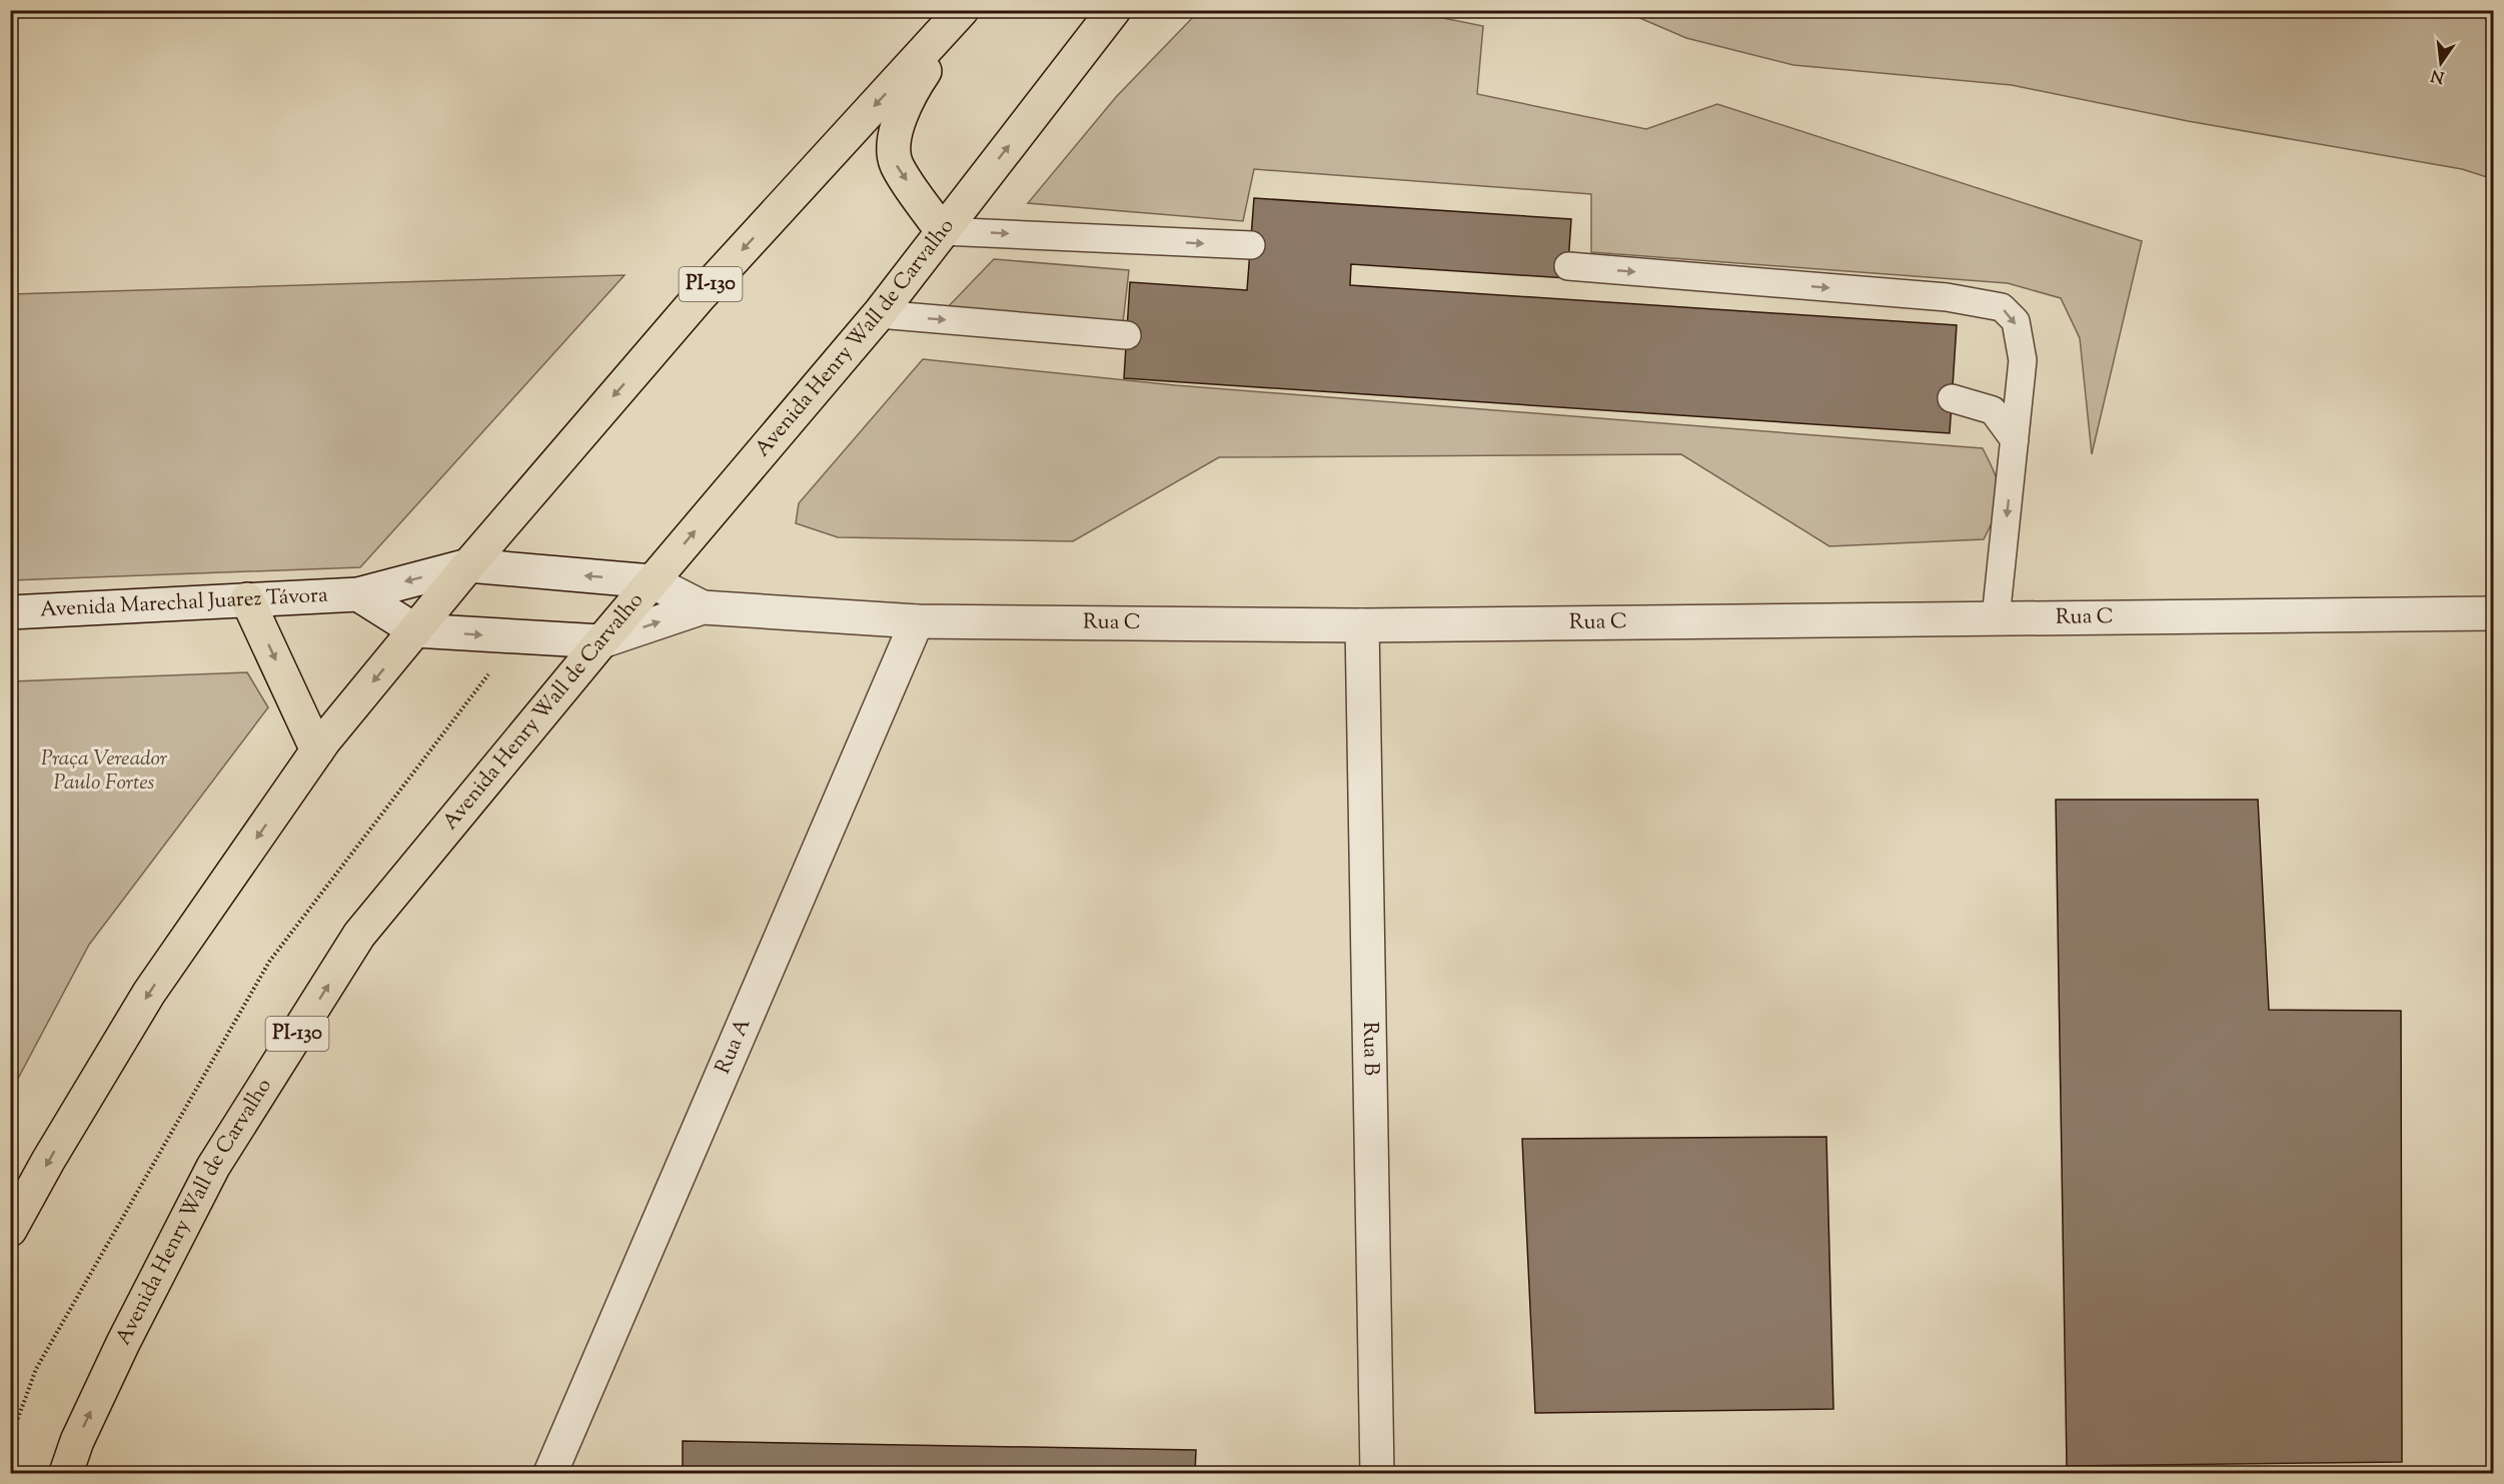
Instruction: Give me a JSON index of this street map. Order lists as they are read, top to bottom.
{
  "streets": {
    "main road": ["PI-130", "Avenida Henry Wall de Carvalho"],
    "street": [
      "Avenida Marechal Juarez Távora",
      "Rua C",
      "Rua A",
      "Rua B"
    ]
  },
  "crossings": [
    ["PI-130", "Avenida Marechal Juarez Távora"],
    ["Avenida Henry Wall de Carvalho", "Avenida Marechal Juarez Távora"],
    ["Avenida Henry Wall de Carvalho", "Rua C"],
    ["Avenida Marechal Juarez Távora", "Rua C"],
    ["Rua C", "Rua A"],
    ["Rua C", "Rua B"]
  ],
  "parks": ["Praça Vereador Paulo Fortes"],
  "north": "bottom"
}
